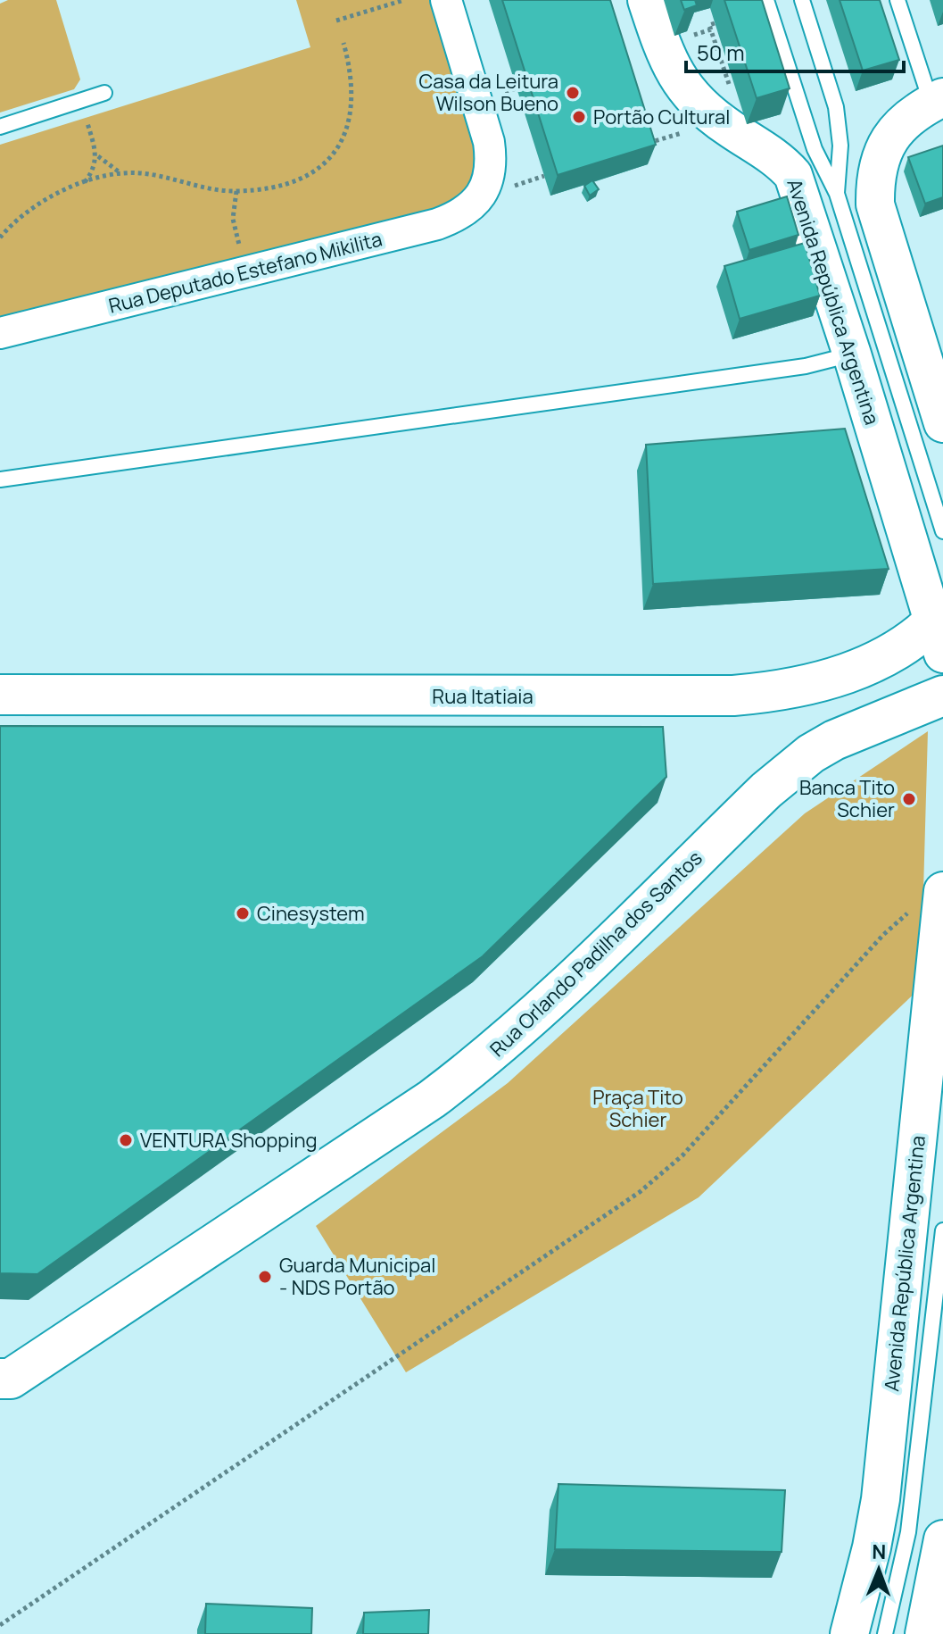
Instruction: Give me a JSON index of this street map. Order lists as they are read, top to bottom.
{
  "streets": {
    "main road": ["Rua Itatiaia", "Rua Orlando Padilha dos Santos"],
    "street": ["Rua Deputado Estefano Mikilita", "Avenida República Argentina"]
  },
  "crossings": [
    ["Avenida República Argentina", "Rua Itatiaia"]
  ],
  "parks": ["Praça Tito Schier"],
  "places": [
    "Casa da Leitura Wilson Bueno",
    "Portão Cultural",
    "Banca Tito Schier",
    "Cinesystem",
    "VENTURA Shopping",
    "Guarda Municipal - NDS Portão"
  ],
  "scale_bar": "50 m",
  "north": "top"
}
